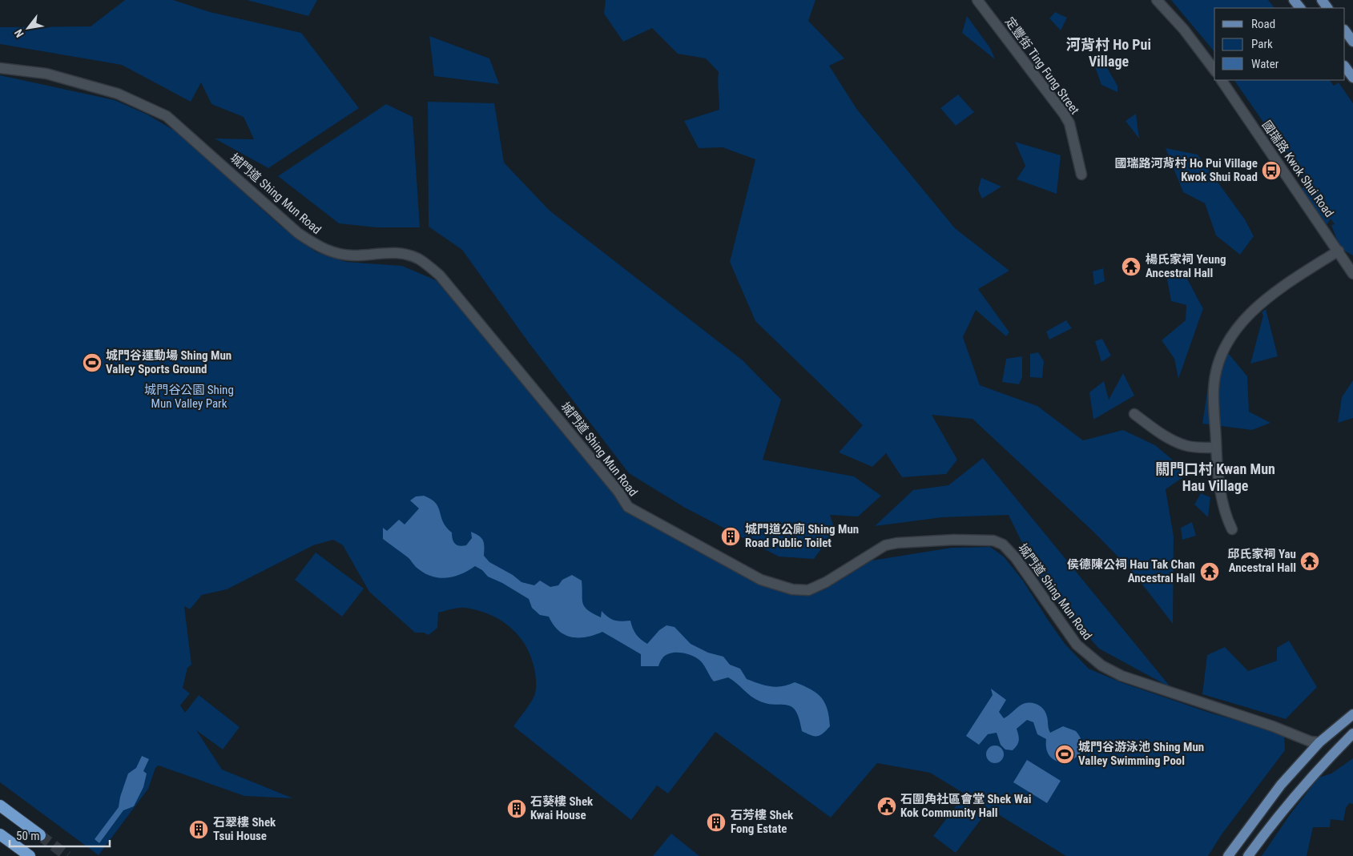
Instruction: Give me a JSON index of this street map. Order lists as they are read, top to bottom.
{
  "streets": {
    "street": ["定豐街 Ting Fung Street", "國瑞路 Kwok Shui Road", "城門道 Shing Mun Road"]
  },
  "districts": ["河背村 Ho Pui Village", "關門口村 Kwan Mun Hau Village"],
  "parks": ["城門谷公園 Shing Mun Valley Park"],
  "places": {
    "bus stop": ["國瑞路河背村 Ho Pui Village Kwok Shui Road"],
    "temple": ["楊氏家祠 Yeung Ancestral Hall", "邱氏家祠 Yau Ancestral Hall", "侯德陳公祠 Hau Tak Chan Ancestral Hall"],
    "sports": ["城門谷運動場 Shing Mun Valley Sports Ground", "城門谷游泳池 Shing Mun Valley Swimming Pool"],
    "building": [
      "城門道公廁 Shing Mun Road Public Toilet",
      "石葵樓 Shek Kwai House",
      "石芳樓 Shek Fong Estate",
      "石翠樓 Shek Tsui House"
    ],
    "public building": ["石圍角社區會堂 Shek Wai Kok Community Hall"]
  },
  "legend": ["Road", "Park", "Water"],
  "scale_bar": "50 m",
  "north": "bottom left"
}
